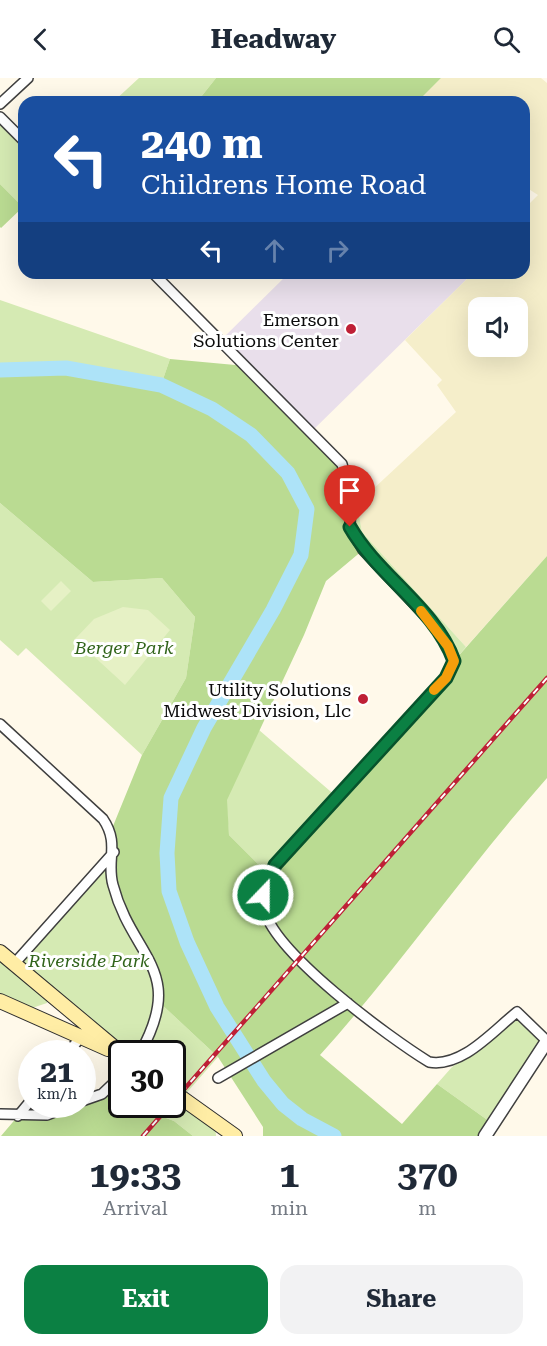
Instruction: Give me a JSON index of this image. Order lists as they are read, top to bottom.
{
  "parks": ["Berger Park", "Riverside Park"],
  "places": ["Emerson Solutions Center", "Utility Solutions Midwest Division, Llc"],
  "page": {
    "header": "Headway",
    "turn": ["240 m", "Childrens Home Road"],
    "speed": "21 km/h",
    "limit": "30",
    "eta": [
      "19:33",
      "Arrival",
      "1",
      "min",
      "370",
      "m"
    ],
    "buttons": ["Exit", "Share"]
  }
}
